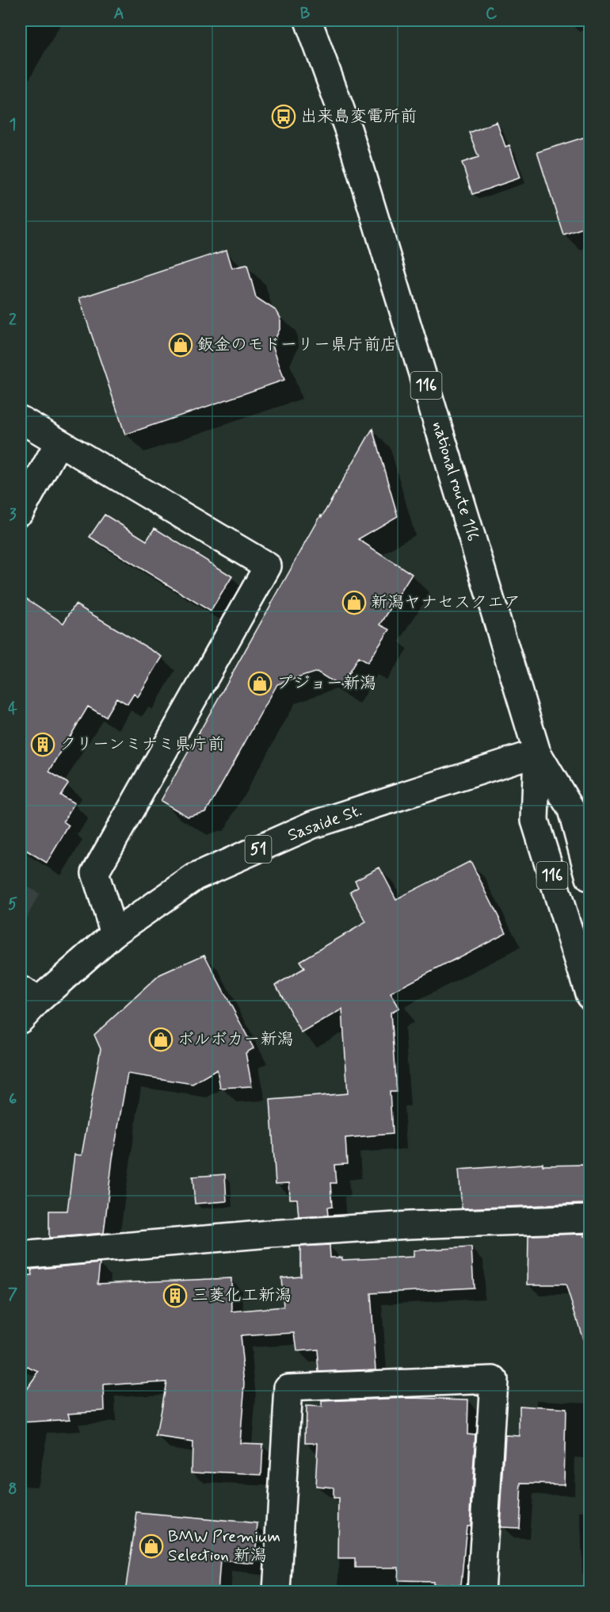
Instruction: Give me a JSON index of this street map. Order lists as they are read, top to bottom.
{
  "streets": {
    "main road": [
      "116",
      "national route 116",
      "Sasaide St.",
      "51"
    ]
  },
  "crossings": [
    ["national route 116", "Sasaide St."]
  ],
  "places": {
    "bus stop": ["出来島変電所前"],
    "shop": [
      "鈑金のモドーリー県庁前店",
      "新潟ヤナセスクエア",
      "プジョー新潟",
      "ボルボカー新潟",
      "BMW Premium Selection 新潟"
    ],
    "building": ["クリーンミナミ県庁前", "三菱化工新潟"]
  },
  "grid": {
    "columns": ["A", "B", "C"],
    "rows": [
      "1",
      "2",
      "3",
      "4",
      "5",
      "6",
      "7",
      "8"
    ]
  }
}
